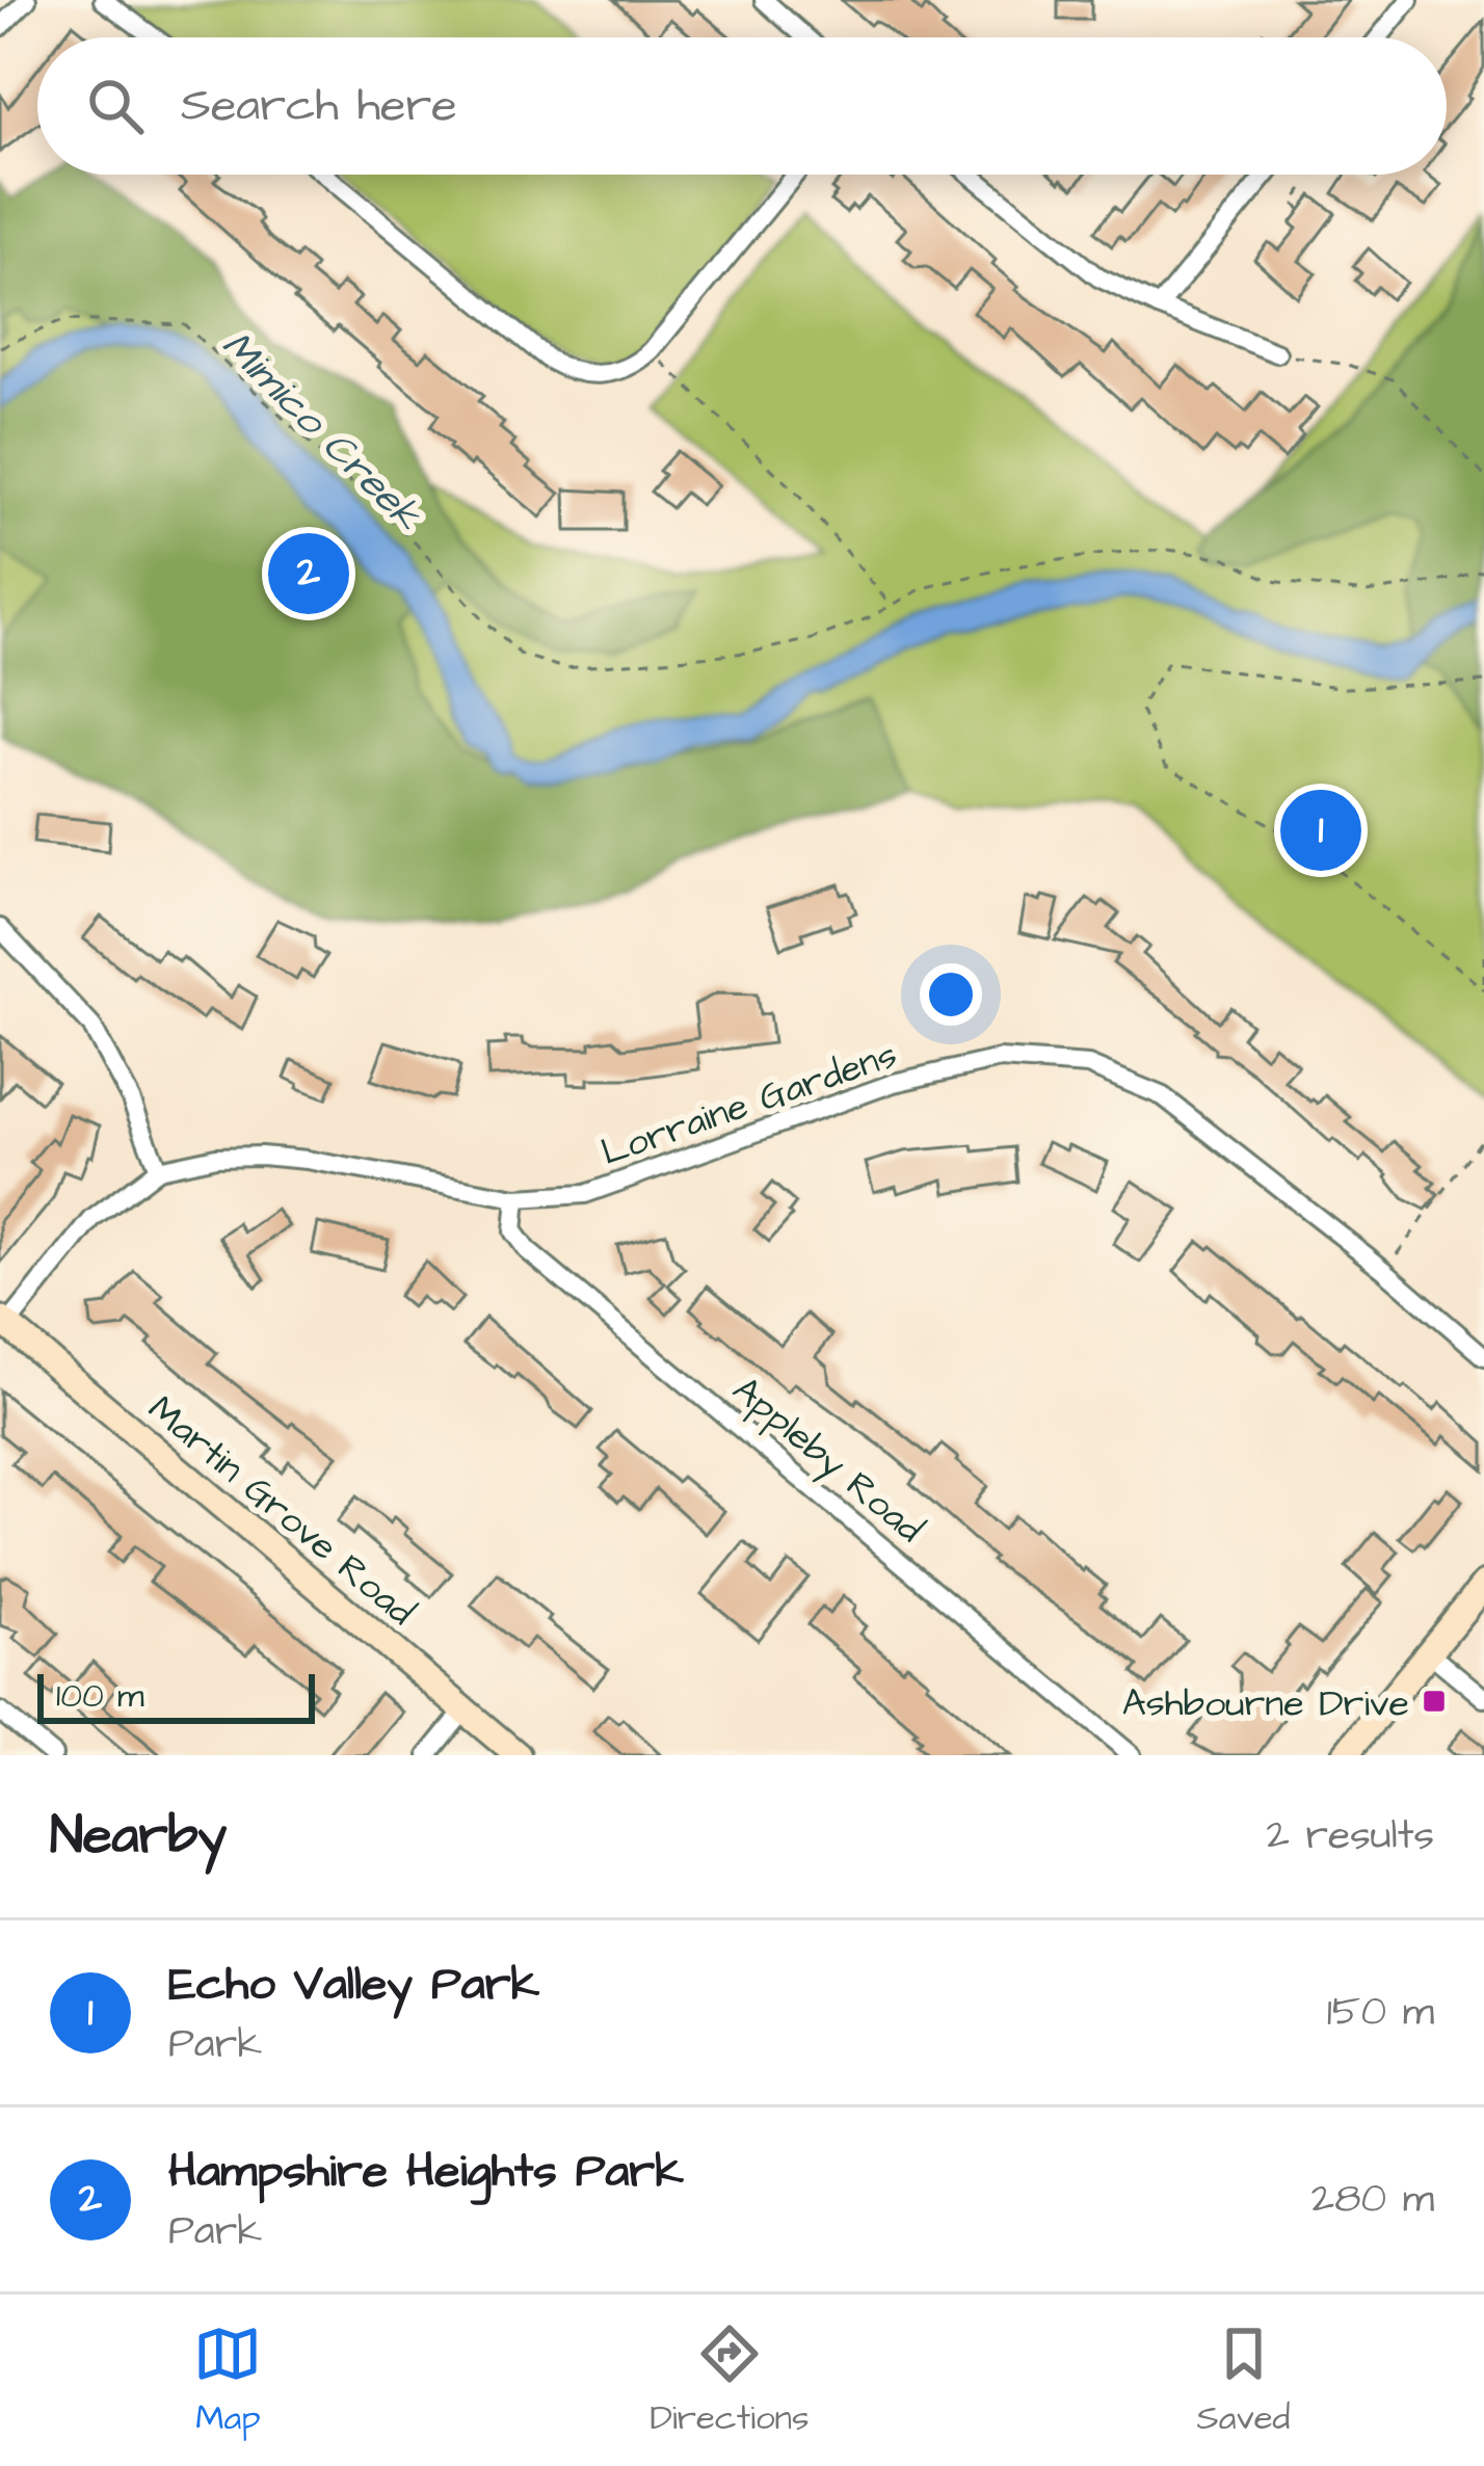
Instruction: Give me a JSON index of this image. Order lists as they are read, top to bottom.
{
  "streets": {
    "main road": ["Martin Grove Road"],
    "street": ["Lorraine Gardens", "Appleby Road"]
  },
  "crossings": [
    ["Lorraine Gardens", "Appleby Road"],
    ["Lorraine Gardens", "Martin Grove Road"]
  ],
  "water": ["Mimico Creek"],
  "places": {
    "transit": ["Ashbourne Drive"]
  },
  "scale_bar": "100 m",
  "page": {
    "search": "Search here",
    "pins": ["2", "1"],
    "scale": "100 m",
    "heading": ["Nearby", "2 results"],
    "list": [
      {
        "mark": "1",
        "name": "Echo Valley Park",
        "note": "Park",
        "value": "150 m"
      },
      {
        "mark": "2",
        "name": "Hampshire Heights Park",
        "note": "Park",
        "value": "280 m"
      }
    ],
    "nav": ["Map", "Directions", "Saved"]
  }
}
